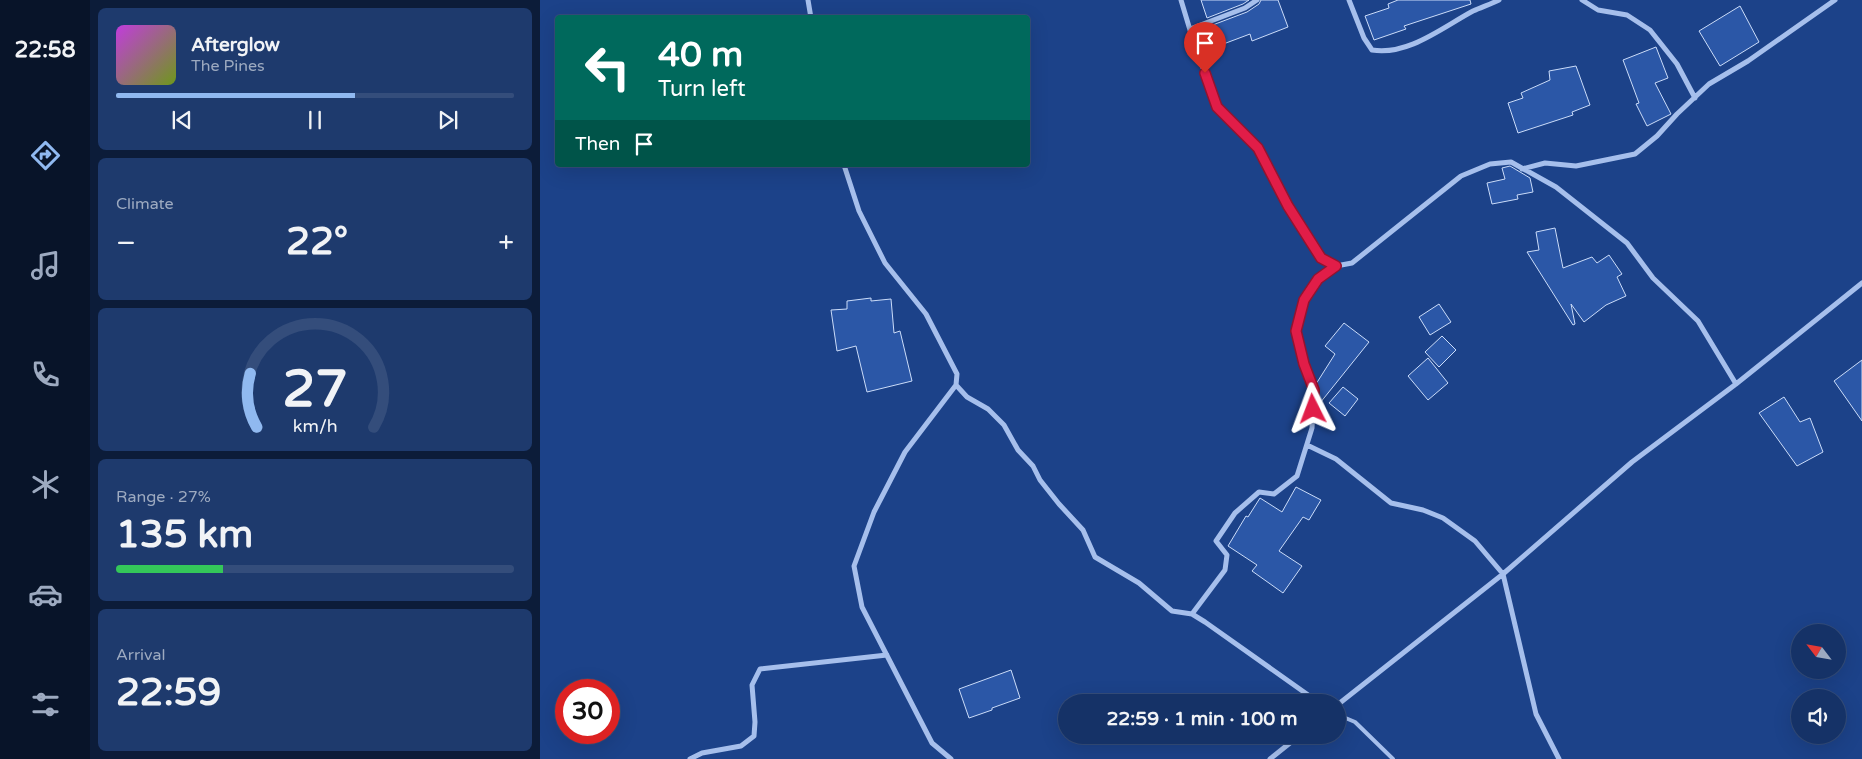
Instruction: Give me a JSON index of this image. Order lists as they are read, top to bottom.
{
  "north": "top left",
  "page": {
    "tabs": "22:58",
    "turn": ["40 m", "Turn left"],
    "song": ["Afterglow", "The Pines"],
    "then": "Then",
    "tile": [
      "Climate",
      ["Range · 27%", "135 km"],
      ["Arrival", "22:59"]
    ],
    "heat": ["−", "22°", "+"],
    "limit": "30",
    "trip": "22:59 · 1 min · 100 m",
    "gauge": ["27", "km/h"]
  }
}
